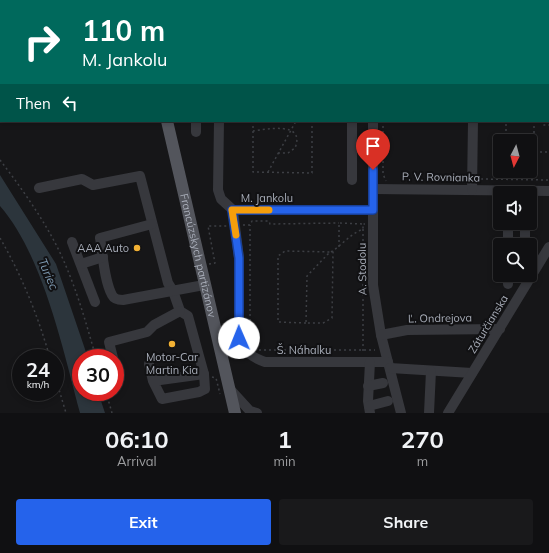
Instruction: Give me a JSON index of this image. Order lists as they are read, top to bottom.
{
  "streets": {
    "main road": ["Francúzskych partizánov"],
    "street": [
      "P. V. Rovnianka",
      "M. Jankolu",
      "A. Stodolu",
      "Ľ. Ondrejova",
      "Záturčianska",
      "Š. Náhalku"
    ]
  },
  "crossings": [
    ["P. V. Rovnianka", "A. Stodolu"],
    ["M. Jankolu", "A. Stodolu"],
    ["M. Jankolu", "Š. Náhalku"],
    ["A. Stodolu", "Ľ. Ondrejova"],
    ["A. Stodolu", "Š. Náhalku"],
    ["Ľ. Ondrejova", "Záturčianska"],
    ["Záturčianska", "Š. Náhalku"]
  ],
  "water": ["Turiec"],
  "places": ["AAA Auto", "Motor-Car Martin Kia"],
  "north": "bottom",
  "page": {
    "turn": ["110 m", "M. Jankolu"],
    "then": "Then",
    "speed": "24 km/h",
    "limit": "30",
    "eta": [
      "06:10",
      "Arrival",
      "1",
      "min",
      "270",
      "m"
    ],
    "buttons": ["Exit", "Share"]
  }
}
